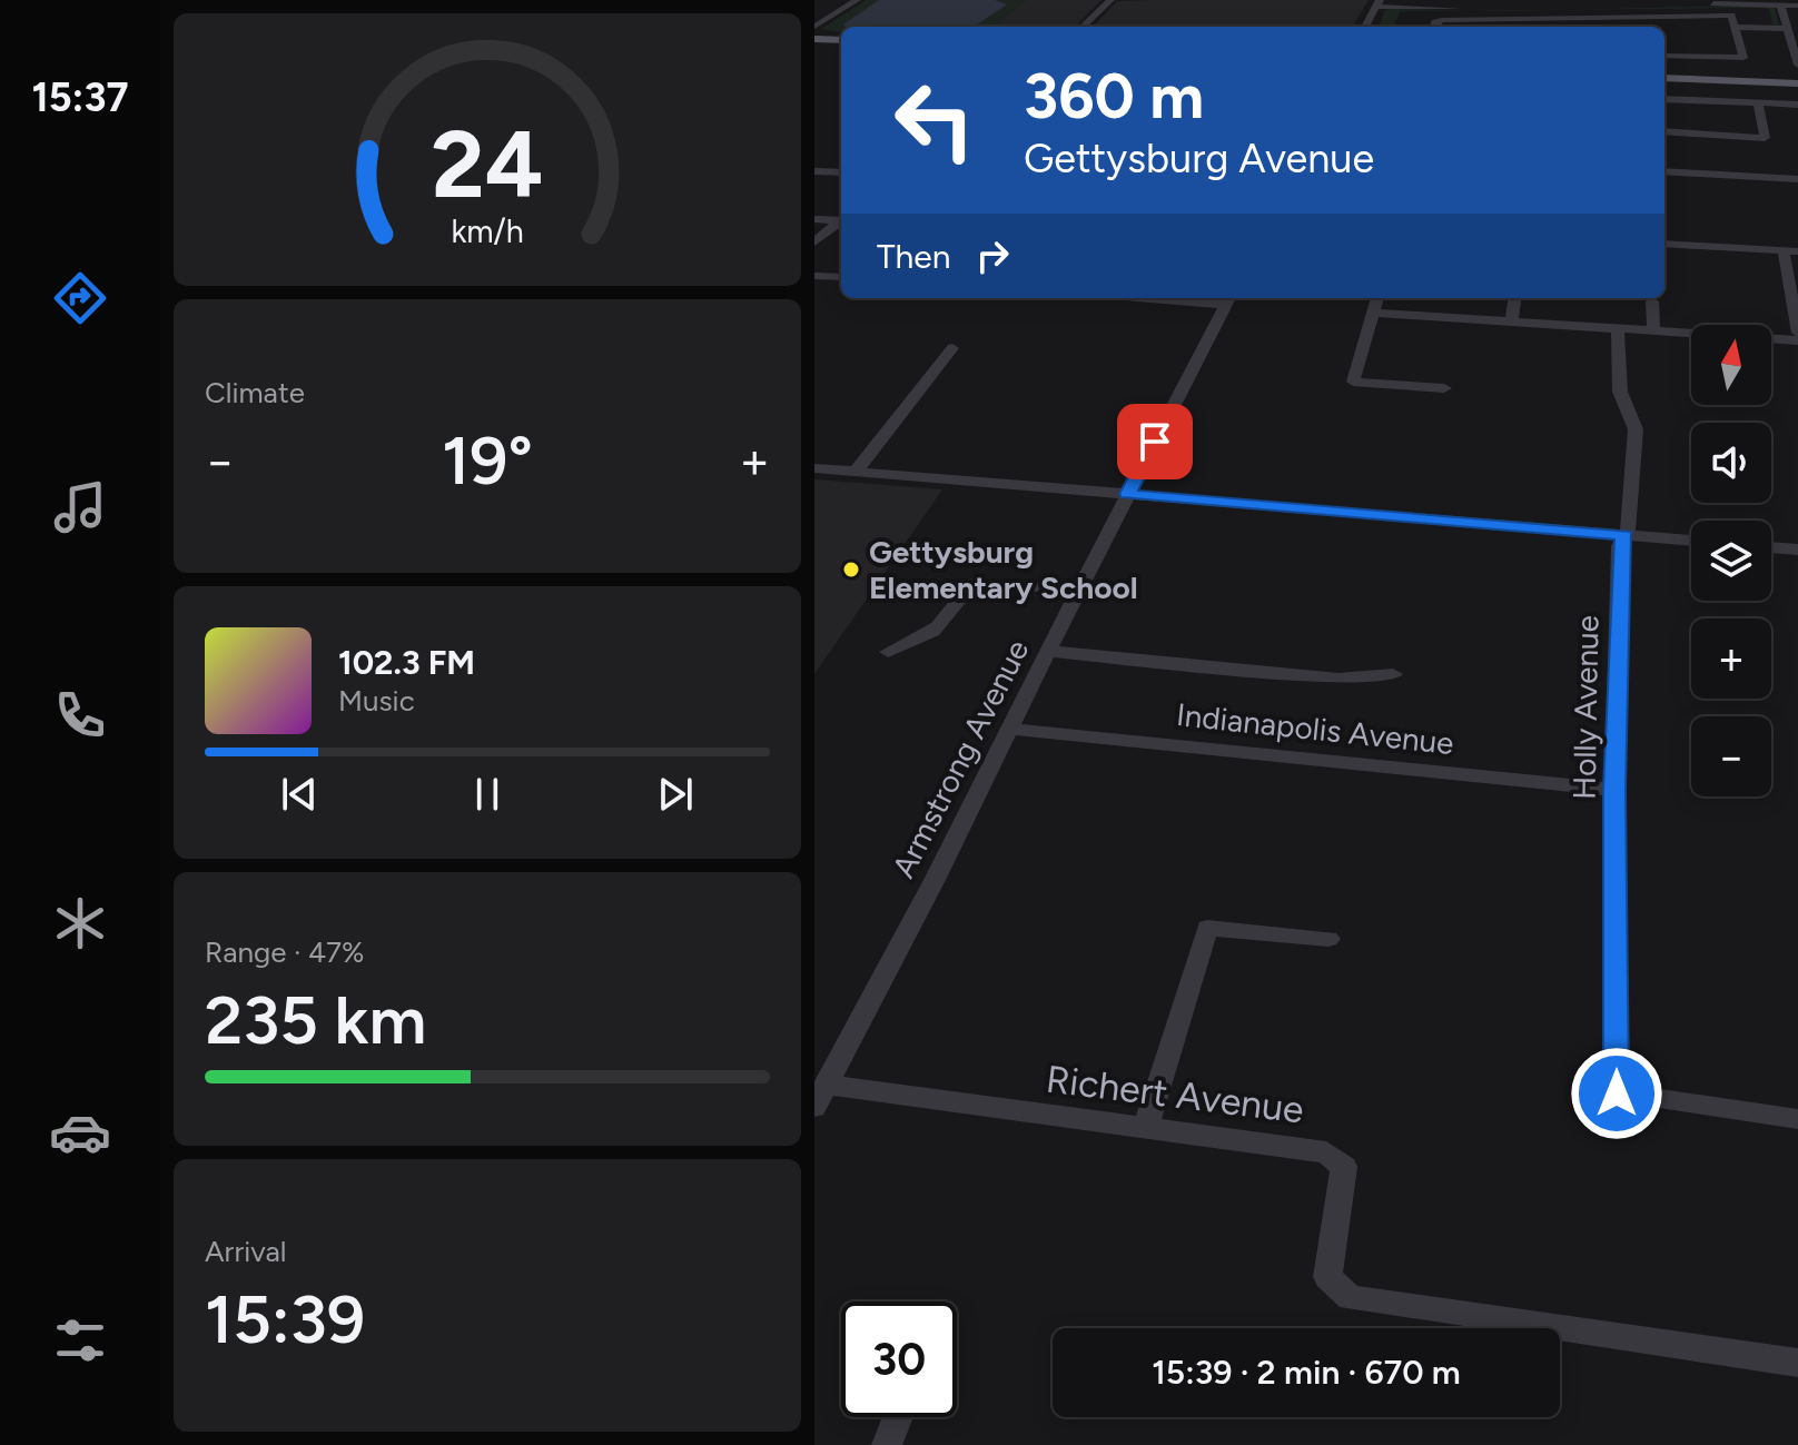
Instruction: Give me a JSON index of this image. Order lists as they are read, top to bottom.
{
  "streets": {
    "street": [
      "Holly Avenue",
      "Indianapolis Avenue",
      "Armstrong Avenue",
      "Richert Avenue"
    ]
  },
  "crossings": [
    ["Holly Avenue", "Indianapolis Avenue"],
    ["Indianapolis Avenue", "Armstrong Avenue"],
    ["Armstrong Avenue", "Richert Avenue"]
  ],
  "places": ["Gettysburg Elementary School"],
  "north": "top",
  "page": {
    "tabs": "15:37",
    "turn": ["360 m", "Gettysburg Avenue"],
    "then": "Then",
    "tile": [
      "Climate",
      ["Range · 47%", "235 km"],
      ["Arrival", "15:39"]
    ],
    "map_buttons": ["+", "−"],
    "heat": ["−", "19°", "+"],
    "song": ["102.3 FM", "Music"],
    "limit": "30",
    "trip": "15:39 · 2 min · 670 m",
    "gauge": ["24", "km/h"]
  }
}
